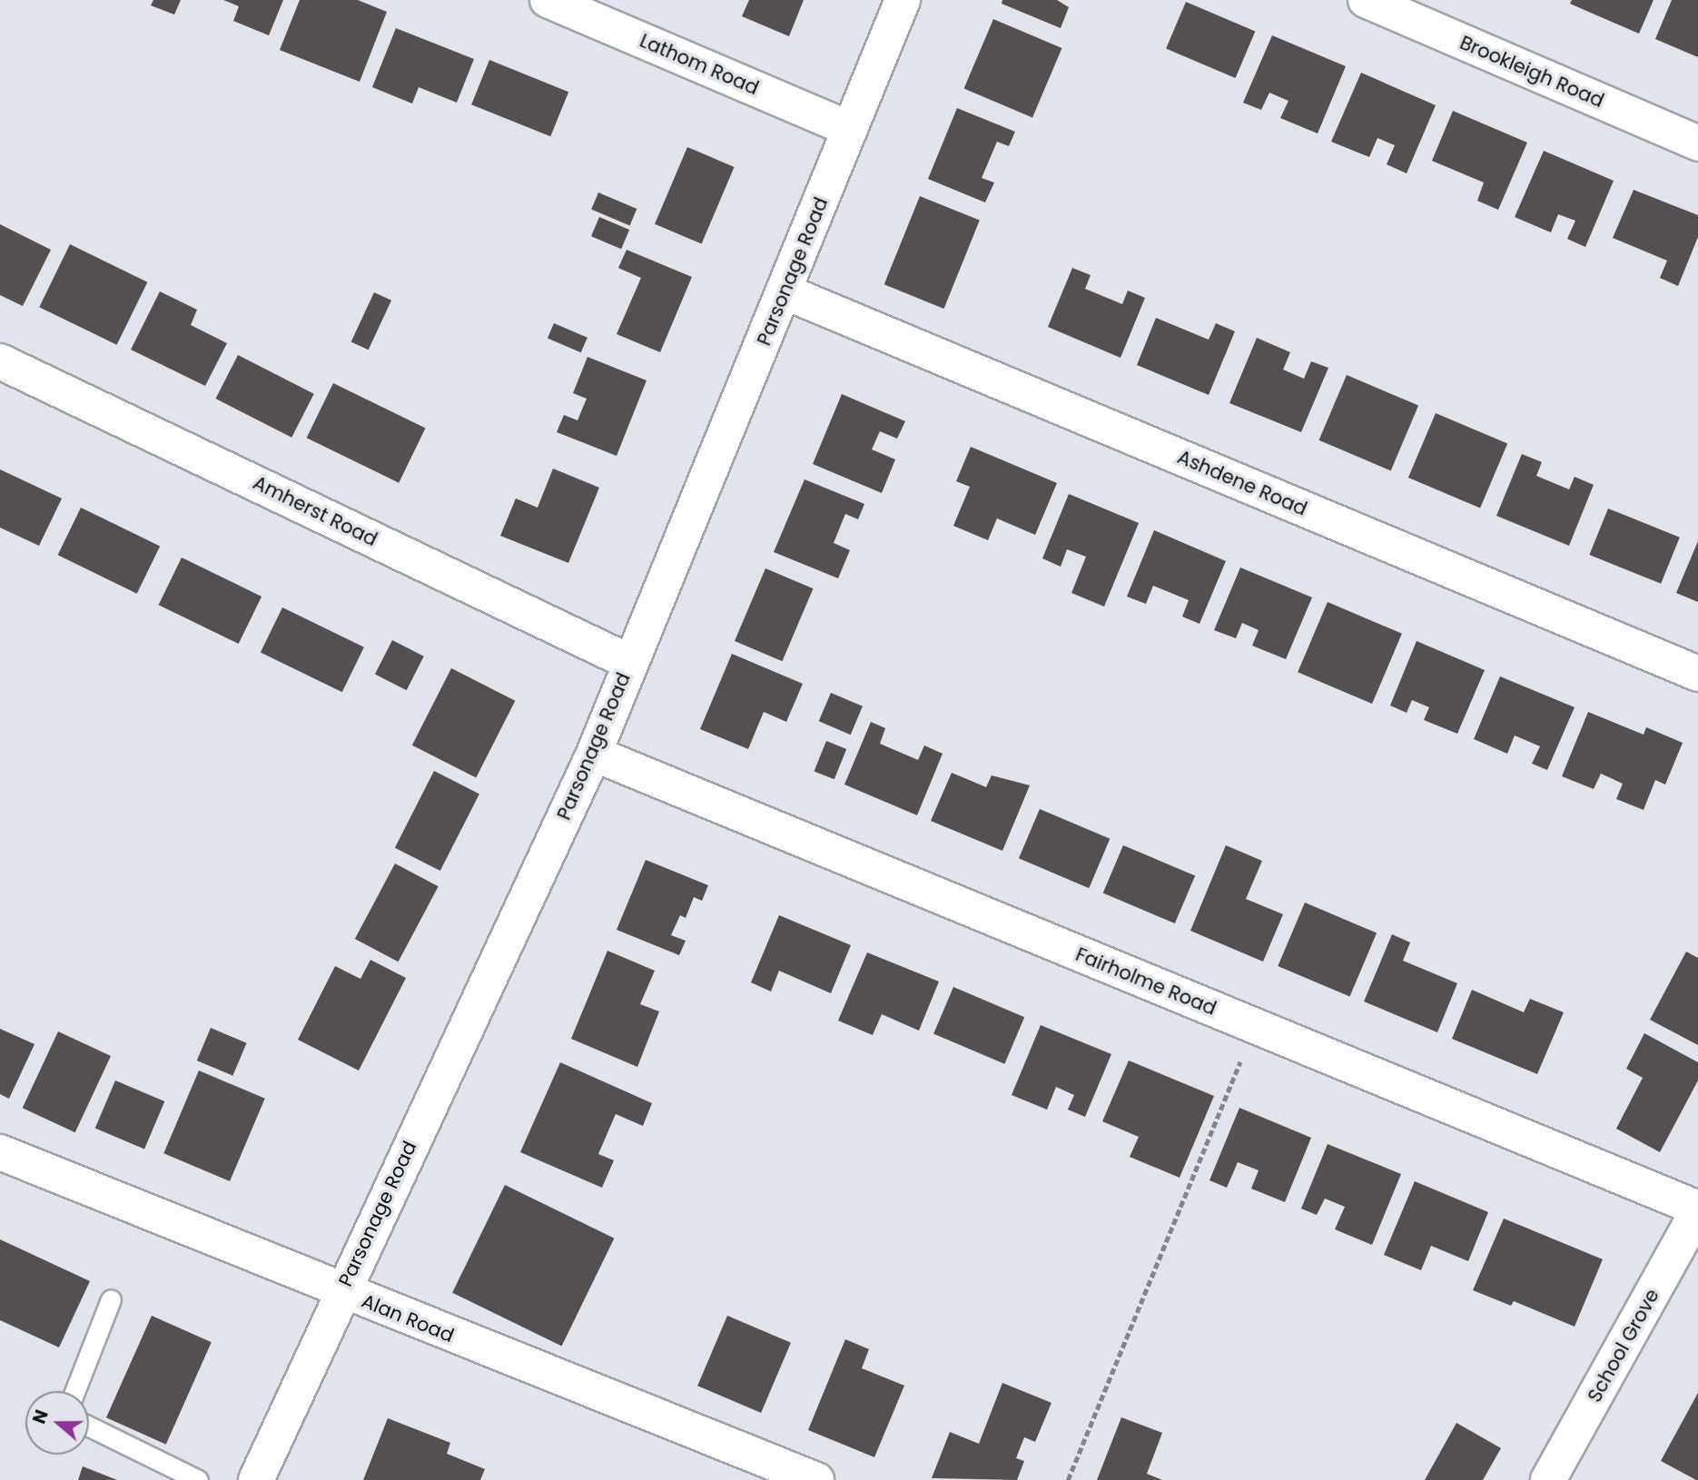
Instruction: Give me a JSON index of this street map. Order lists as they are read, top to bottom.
{
  "streets": {
    "street": [
      "Lathom Road",
      "Brookleigh Road",
      "Parsonage Road",
      "Ashdene Road",
      "Amherst Road",
      "Fairholme Road",
      "Alan Road",
      "School Grove"
    ]
  },
  "crossings": [
    ["Lathom Road", "Parsonage Road"],
    ["Parsonage Road", "Ashdene Road"],
    ["Parsonage Road", "Amherst Road"],
    ["Parsonage Road", "Fairholme Road"],
    ["Parsonage Road", "Alan Road"],
    ["Fairholme Road", "School Grove"]
  ],
  "north": "left"
}
